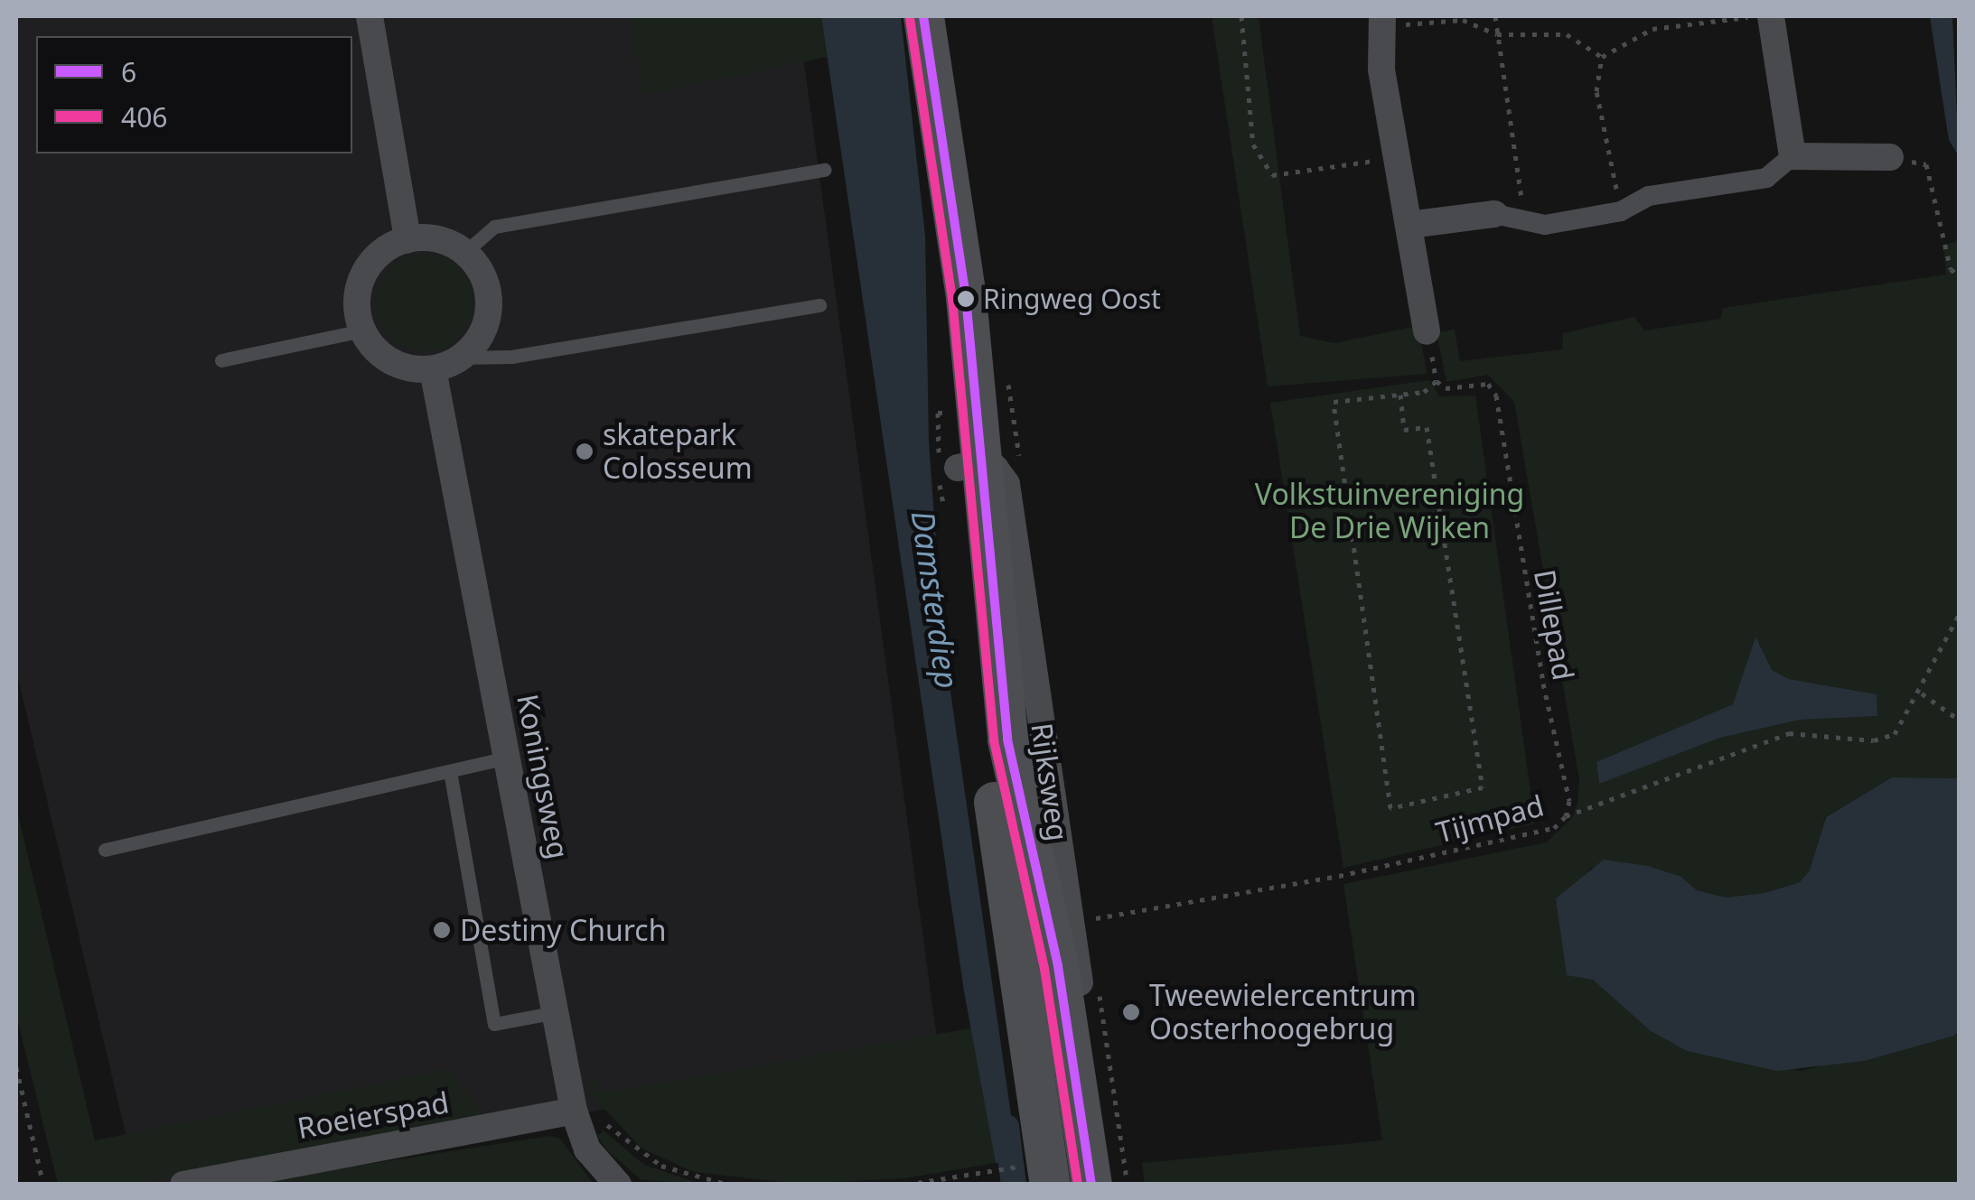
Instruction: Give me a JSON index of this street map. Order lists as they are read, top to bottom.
{
  "streets": {
    "main road": ["Rijksweg"],
    "street": ["Koningsweg", "Roeierspad"],
    "path": ["Dillepad", "Tijmpad"]
  },
  "crossings": [
    ["Dillepad", "Tijmpad"],
    ["Koningsweg", "Roeierspad"]
  ],
  "water": ["Damsterdiep"],
  "parks": ["Volkstuinvereniging De Drie Wijken"],
  "places": [
    "Ringweg Oost",
    "skatepark Colosseum",
    "Destiny Church",
    "Tweewielercentrum Oosterhoogebrug"
  ],
  "lines": ["transit line 6", "transit line 406"],
  "legend": ["6", "406"]
}
